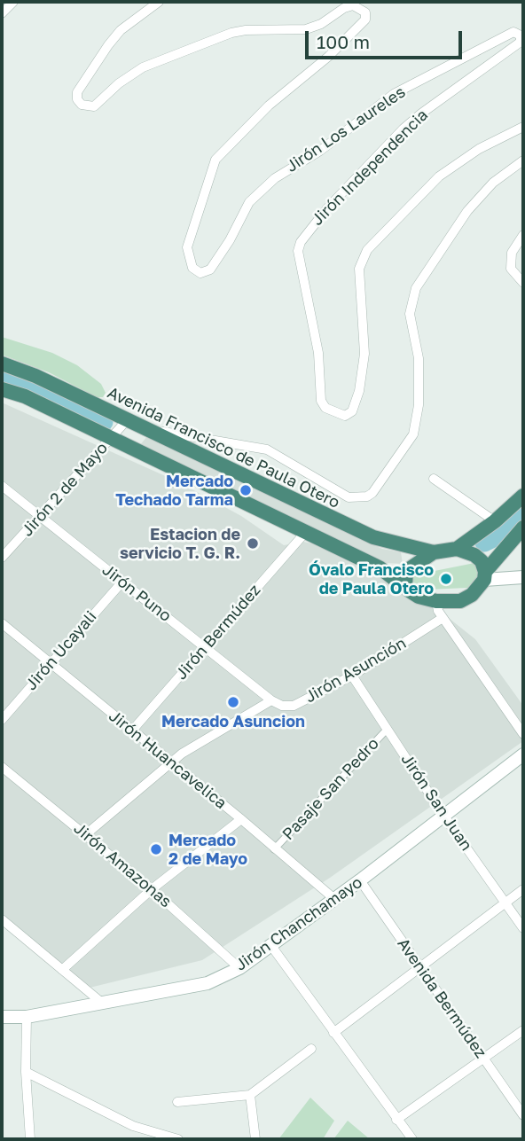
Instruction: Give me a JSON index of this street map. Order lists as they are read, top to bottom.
{
  "streets": {
    "highway": ["Avenida Francisco de Paula Otero"],
    "main road": ["Jirón Chanchamayo"],
    "street": [
      "Jirón Los Laureles",
      "Jirón Independencia",
      "Jirón 2 de Mayo",
      "Jirón Puno",
      "Jirón Bermúdez",
      "Jirón Ucayali",
      "Jirón Asunción",
      "Jirón Huancavelica",
      "Pasaje San Pedro",
      "Jirón San Juan",
      "Jirón Amazonas",
      "Avenida Bermúdez"
    ]
  },
  "crossings": [
    ["Jirón Los Laureles", "Jirón Independencia"],
    ["Avenida Francisco de Paula Otero", "Jirón 2 de Mayo"],
    ["Jirón 2 de Mayo", "Jirón Puno"],
    ["Jirón Puno", "Jirón Bermúdez"],
    ["Jirón Puno", "Jirón Ucayali"],
    ["Jirón Puno", "Jirón Asunción"],
    ["Jirón Bermúdez", "Jirón Huancavelica"],
    ["Jirón Ucayali", "Jirón Huancavelica"],
    ["Jirón Asunción", "Jirón San Juan"],
    ["Jirón Huancavelica", "Pasaje San Pedro"],
    ["Jirón Huancavelica", "Jirón Chanchamayo"],
    ["Pasaje San Pedro", "Jirón San Juan"],
    ["Jirón San Juan", "Jirón Chanchamayo"],
    ["Jirón Amazonas", "Jirón Chanchamayo"],
    ["Jirón Chanchamayo", "Avenida Bermúdez"]
  ],
  "places": [
    "Mercado Techado Tarma",
    "Estacion de servicio T. G. R.",
    "Óvalo Francisco de Paula Otero",
    "Mercado Asuncion",
    "Mercado 2 de Mayo"
  ],
  "scale_bar": "100 m"
}
